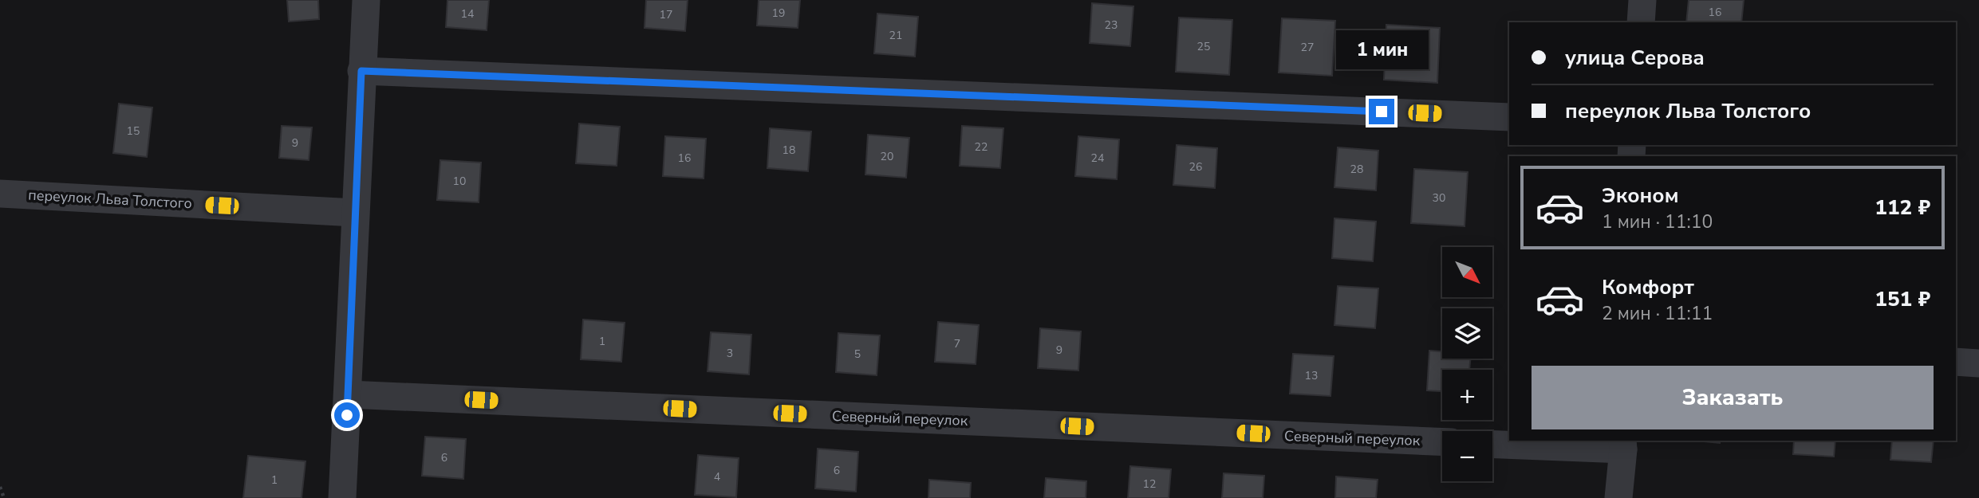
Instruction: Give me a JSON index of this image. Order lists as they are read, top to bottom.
{
  "streets": {
    "street": ["переулок Льва Толстого", "Северный переулок"]
  },
  "house_numbers": [
    "16",
    "19",
    "14",
    "17",
    "23",
    "21",
    "25",
    "27",
    "15",
    "9",
    "22",
    "18",
    "20",
    "16",
    "24",
    "26",
    "28",
    "10",
    "30",
    "1",
    "7",
    "9",
    "3",
    "5",
    "13",
    "6",
    "6",
    "4",
    "1",
    "12"
  ],
  "north": "bottom right",
  "page": {
    "banner": ["улица Серова", "переулок Льва Толстого"],
    "bubble": "1 мин",
    "list": [
      {
        "name": "Эконом",
        "note": "1 мин · 11:10",
        "value": "112 ₽"
      },
      {
        "name": "Комфорт",
        "note": "2 мин · 11:11",
        "value": "151 ₽"
      }
    ],
    "map_buttons": ["+", "−"],
    "buttons": "Заказать"
  }
}
